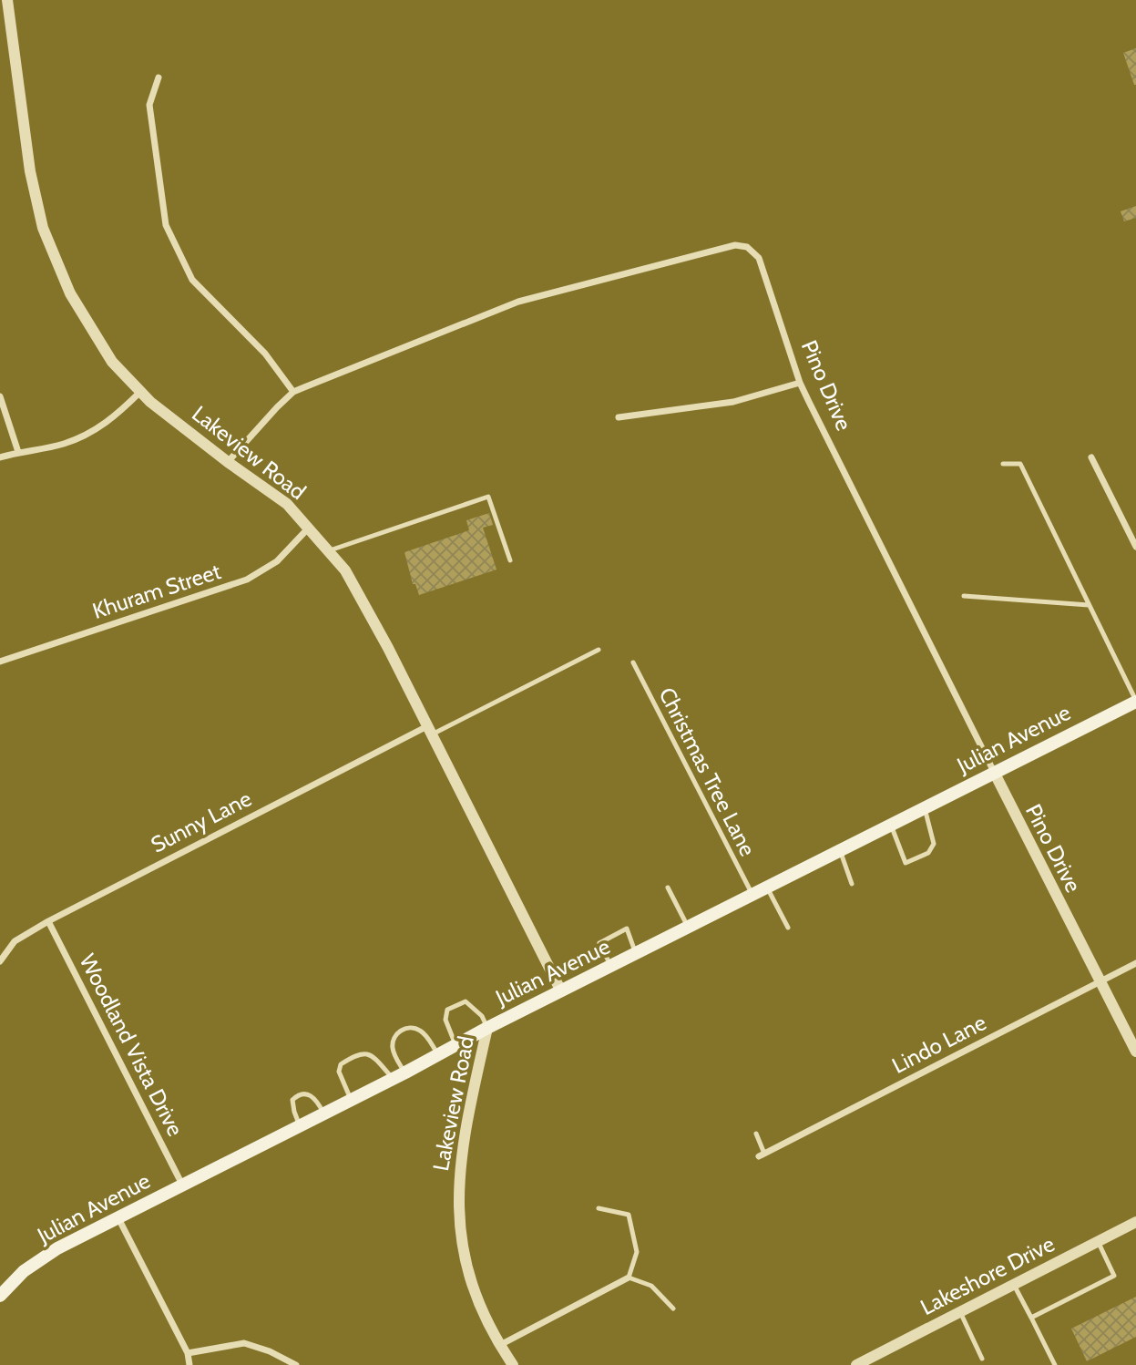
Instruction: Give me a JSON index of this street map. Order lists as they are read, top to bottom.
{
  "streets": {
    "main road": ["Julian Avenue"],
    "street": [
      "Pino Drive",
      "Lakeview Road",
      "Khuram Street",
      "Sunny Lane",
      "Lindo Lane",
      "Woodland Vista Drive",
      "Lakeshore Drive"
    ],
    "lane": ["Christmas Tree Lane"]
  },
  "crossings": [
    ["Pino Drive", "Lakeview Road"],
    ["Pino Drive", "Julian Avenue"],
    ["Pino Drive", "Lindo Lane"],
    ["Lakeview Road", "Khuram Street"],
    ["Lakeview Road", "Julian Avenue"],
    ["Lakeview Road", "Sunny Lane"],
    ["Julian Avenue", "Christmas Tree Lane"],
    ["Julian Avenue", "Woodland Vista Drive"],
    ["Sunny Lane", "Woodland Vista Drive"]
  ]
}
